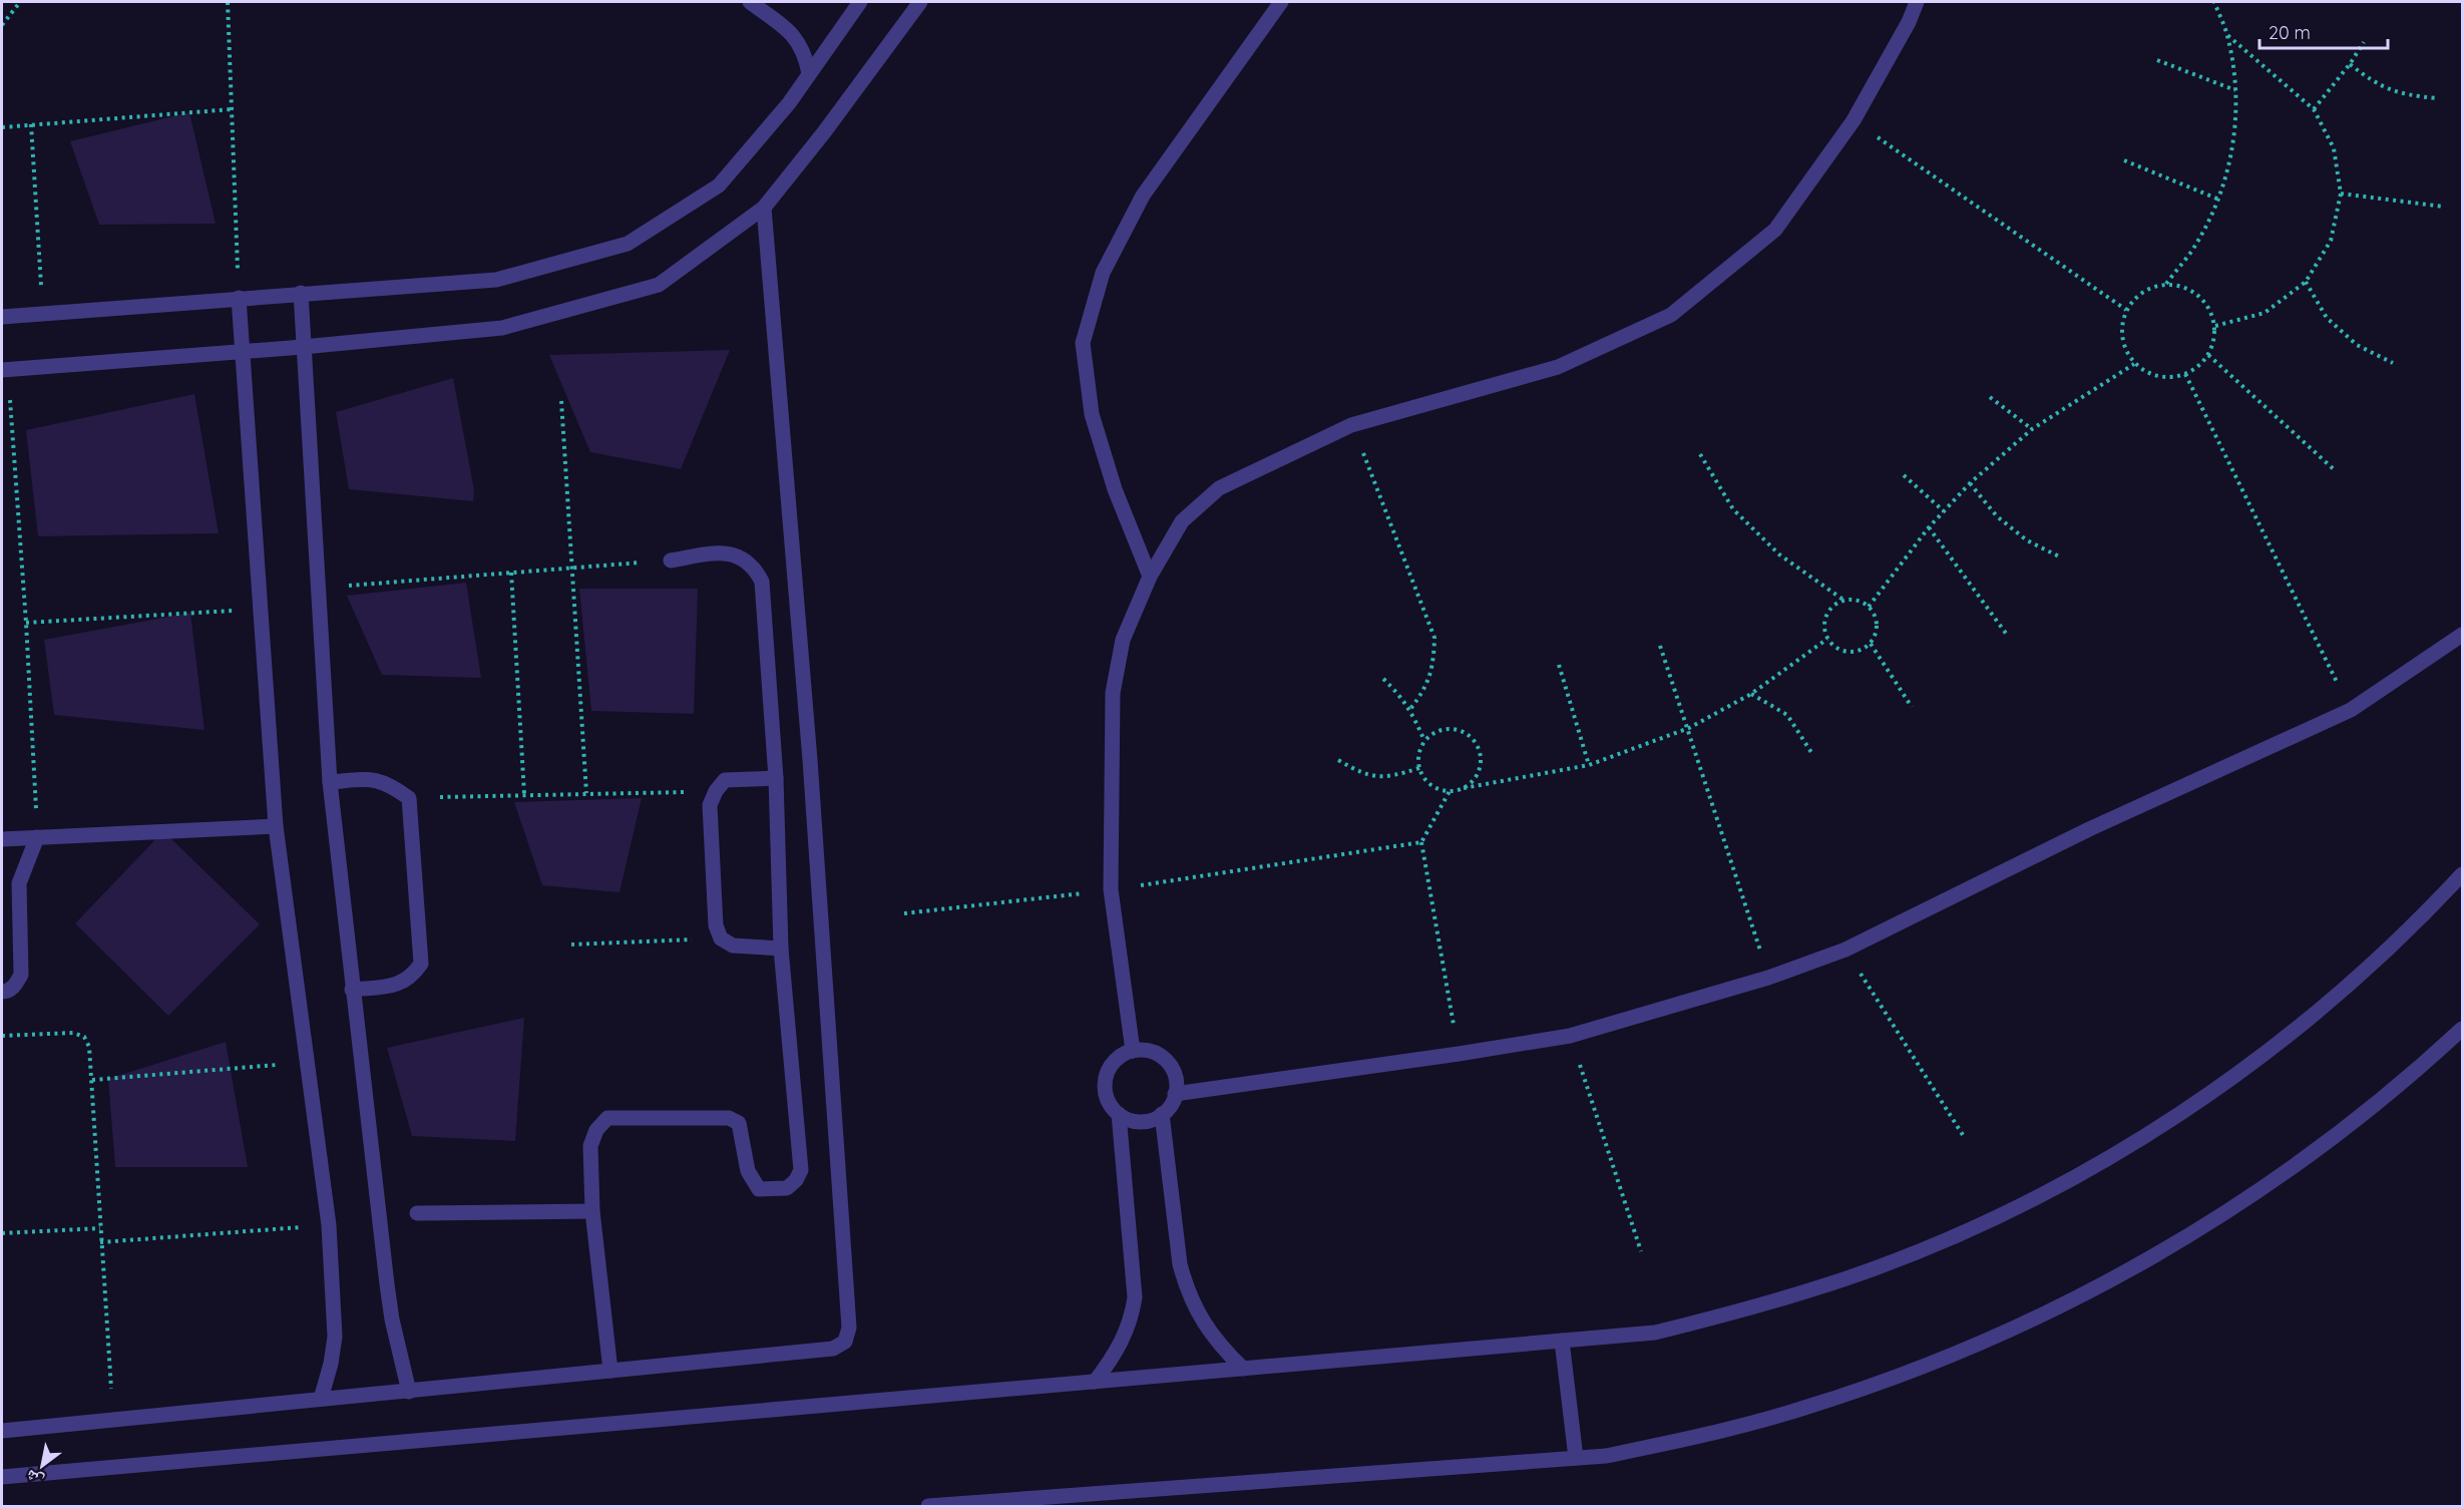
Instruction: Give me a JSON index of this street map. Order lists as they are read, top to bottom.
{
  "scale_bar": "20 m",
  "north": "bottom left"
}
